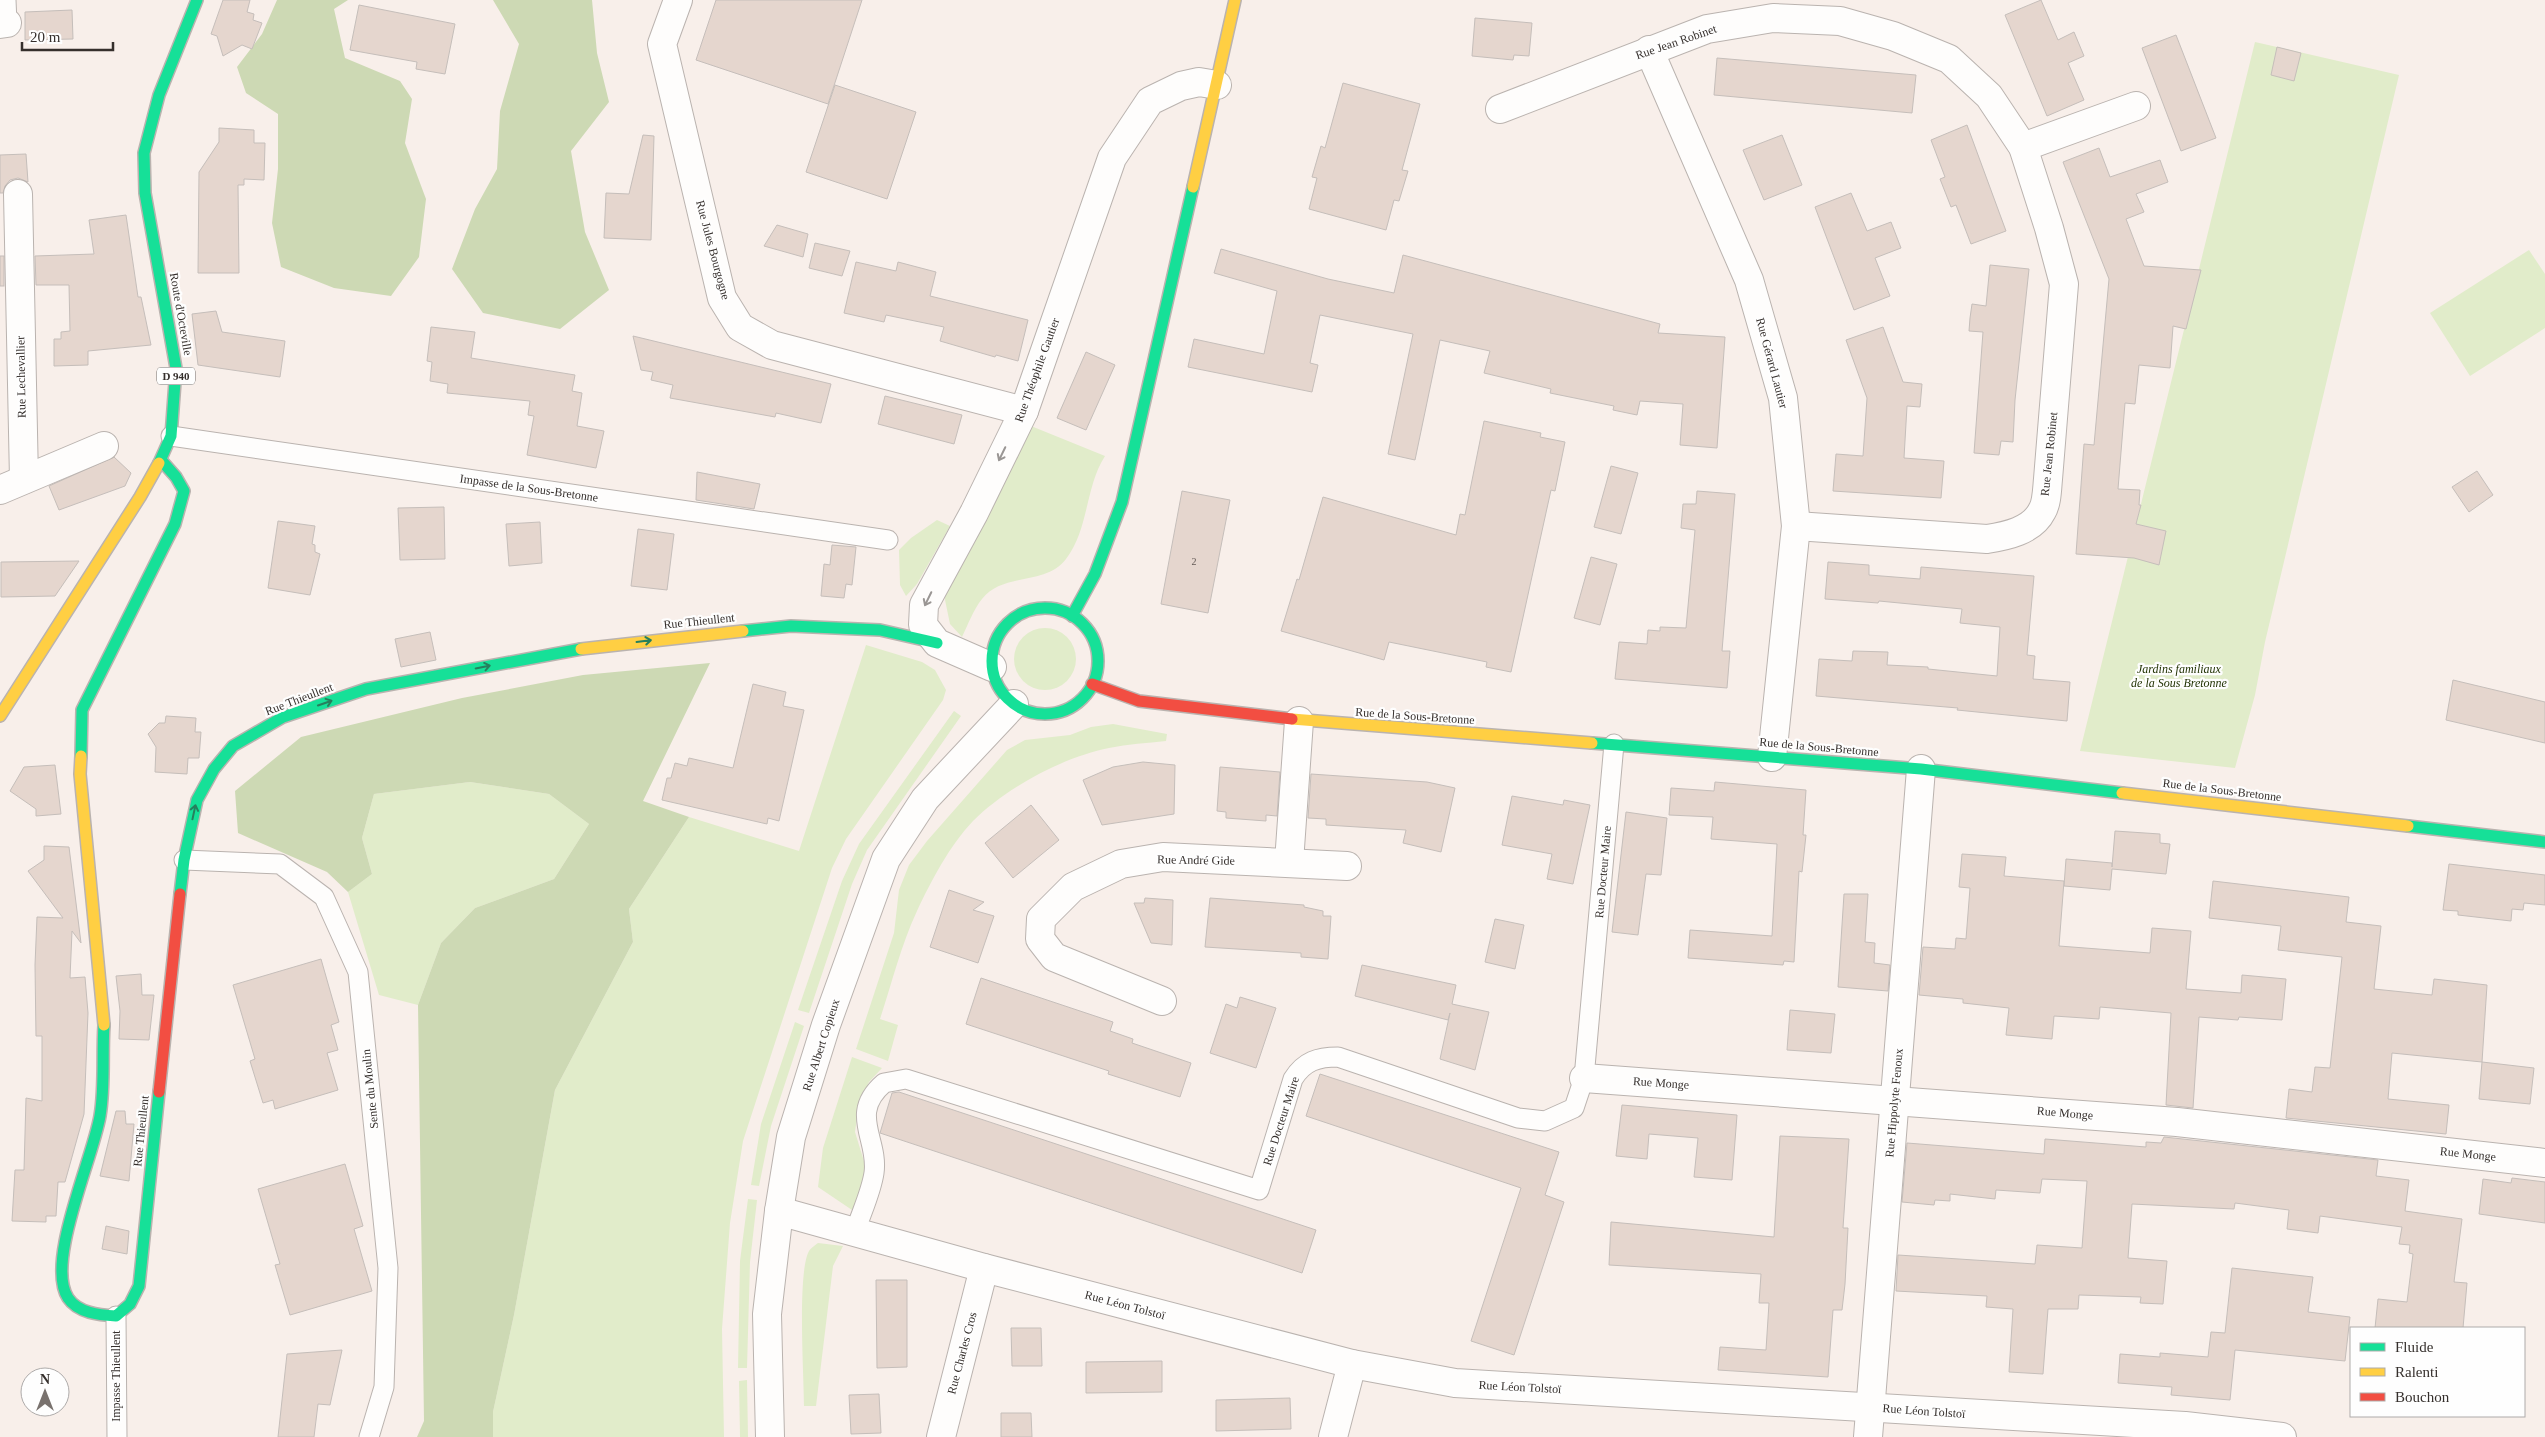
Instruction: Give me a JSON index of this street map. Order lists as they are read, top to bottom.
{
  "streets": {
    "street": [
      "Rue Jean Robinet",
      "Rue Jules Bourgogne",
      "Route d'Octeville",
      "Rue Gérard Lautier",
      "Rue Théophile Gautier",
      "D 940",
      "Rue Lechevallier",
      "Rue Thieullent",
      "Rue de la Sous-Bretonne",
      "Rue André Gide",
      "Rue Albert Copieux",
      "Rue Monge",
      "Rue Hippolyte Fenoux",
      "Rue Léon Tolstoï",
      "Rue Charles Cros"
    ],
    "lane": [
      "Impasse de la Sous-Bretonne",
      "Rue Docteur Maire",
      "Sente du Moulin",
      "Impasse Thieullent"
    ]
  },
  "crossings": [
    ["Rue Jean Robinet", "Rue Gérard Lautier"],
    ["Rue Jules Bourgogne", "Rue Théophile Gautier"],
    ["Route d'Octeville", "Impasse de la Sous-Bretonne"],
    ["Rue Gérard Lautier", "Rue de la Sous-Bretonne"],
    ["Rue Théophile Gautier", "Rue Thieullent"],
    ["Rue Thieullent", "Sente du Moulin"],
    ["Rue Thieullent", "Impasse Thieullent"],
    ["Rue de la Sous-Bretonne", "Rue Docteur Maire"],
    ["Rue de la Sous-Bretonne", "Rue Albert Copieux"],
    ["Rue de la Sous-Bretonne", "Rue Hippolyte Fenoux"],
    ["Rue Docteur Maire", "Rue Monge"],
    ["Rue Docteur Maire", "Rue Léon Tolstoï"],
    ["Rue Albert Copieux", "Rue Léon Tolstoï"],
    ["Rue Monge", "Rue Hippolyte Fenoux"],
    ["Rue Hippolyte Fenoux", "Rue Léon Tolstoï"],
    ["Rue Léon Tolstoï", "Rue Charles Cros"]
  ],
  "one_way": ["Rue Théophile Gautier", "Rue Thieullent"],
  "parks": ["Jardins familiaux de la Sous Bretonne"],
  "house_numbers": ["2"],
  "legend": ["Fluide", "Ralenti", "Bouchon"],
  "scale_bar": "20 m",
  "north": "top"
}
